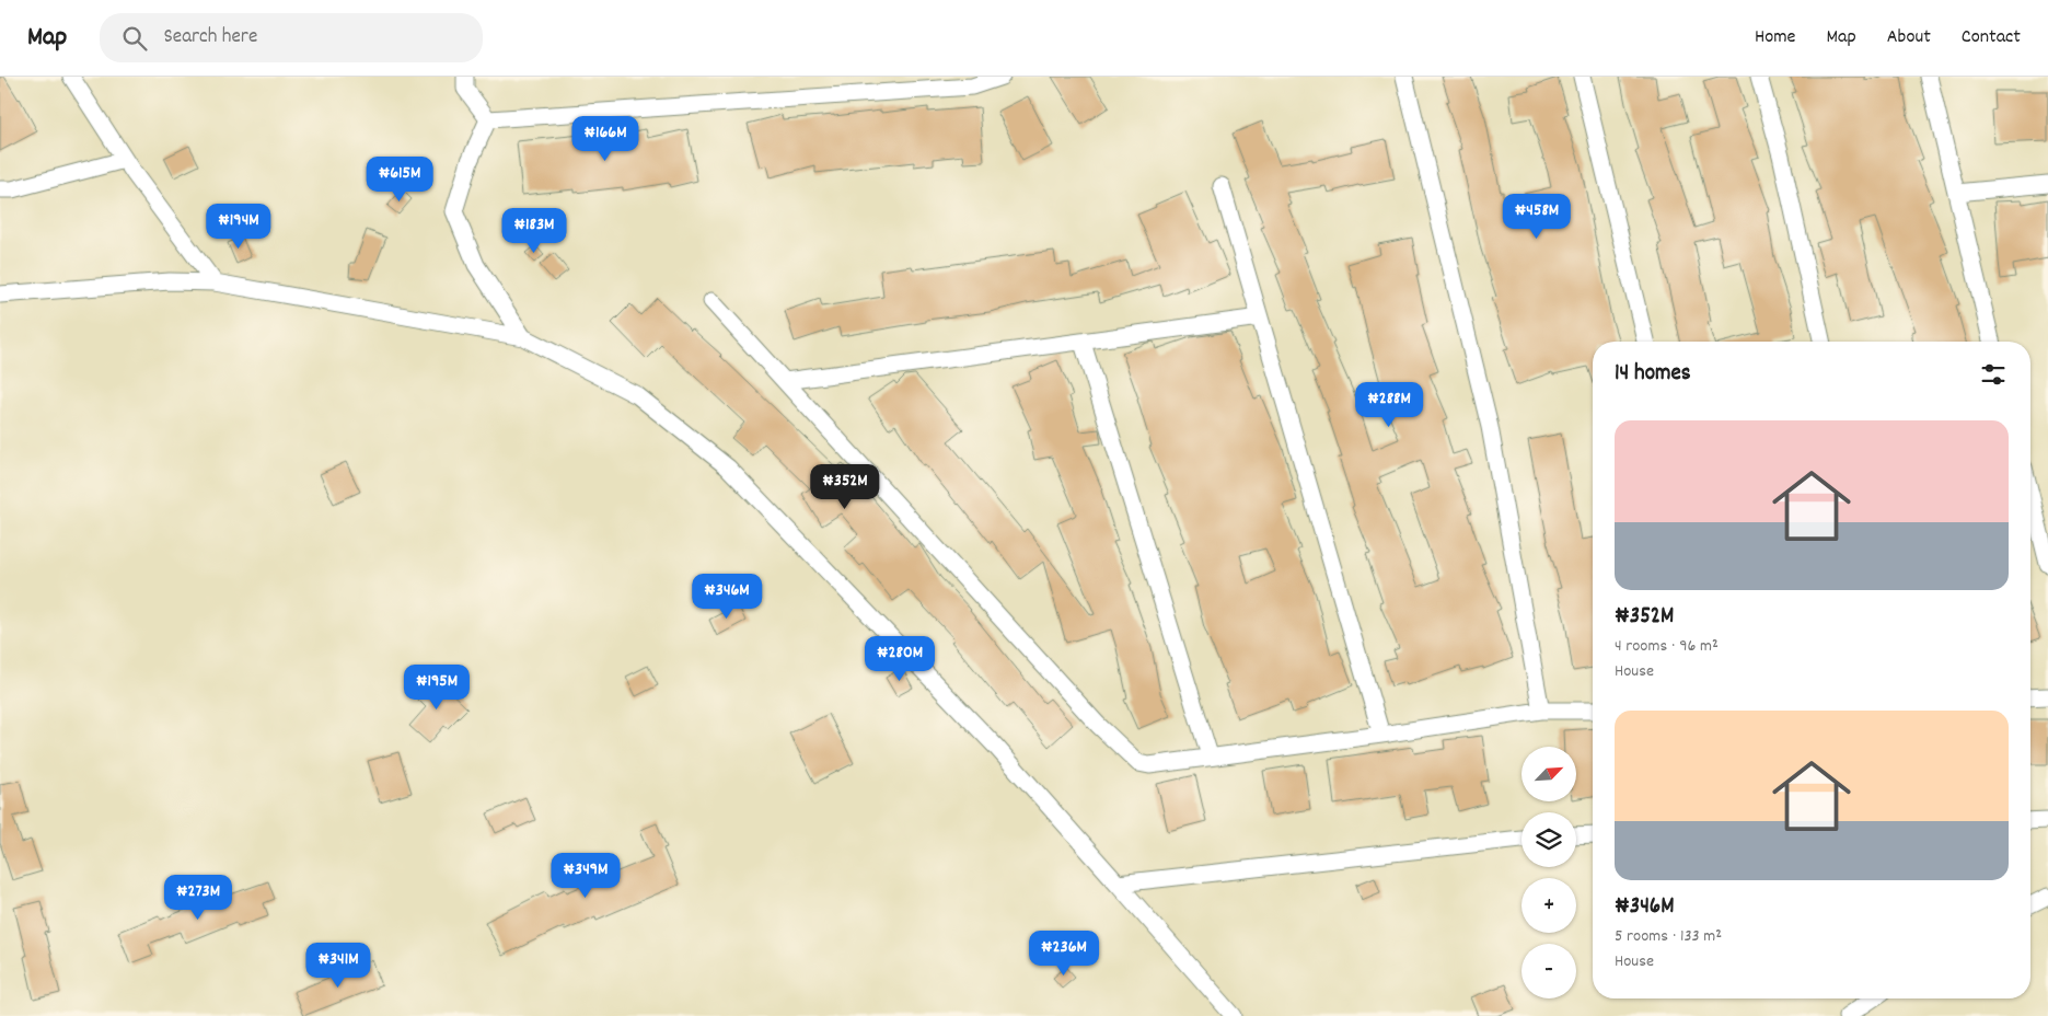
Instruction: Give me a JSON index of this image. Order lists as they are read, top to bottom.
{
  "north": "top right",
  "page": {
    "header": "Map",
    "search": "Search here",
    "nav": [
      "Home",
      "Map",
      "About",
      "Contact"
    ],
    "price": [
      "₦166M",
      "₦615M",
      "₦458M",
      "₦194M",
      "₦183M",
      "₦288M",
      "₦352M",
      "₦346M",
      "₦280M",
      "₦195M",
      "₦349M",
      "₦273M",
      "₦236M",
      "₦341M"
    ],
    "heading": "14 homes",
    "list": [
      {
        "name": "₦352M",
        "note": "4 rooms · 96 m² · House"
      },
      {
        "name": "₦346M",
        "note": "5 rooms · 133 m² · House"
      }
    ],
    "map_buttons": ["+", "−"]
  }
}
